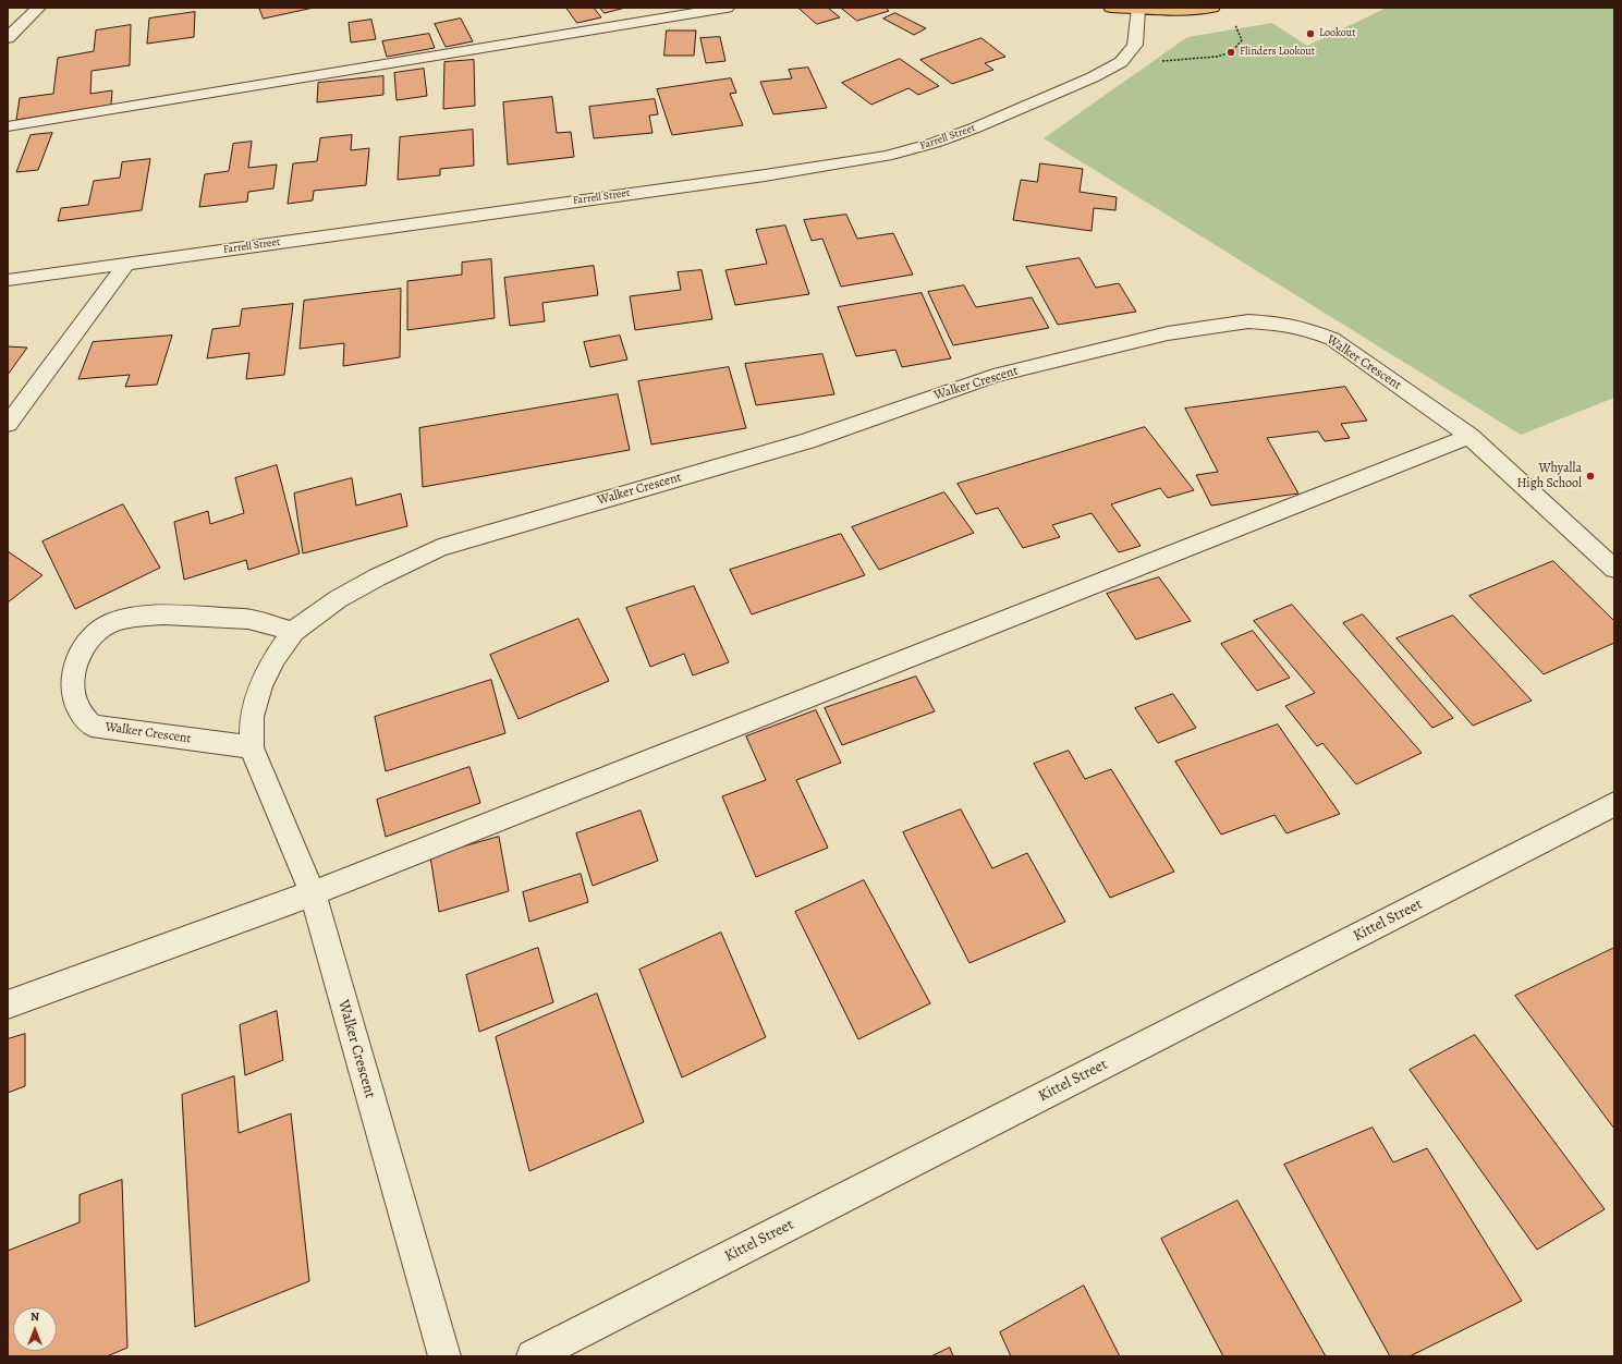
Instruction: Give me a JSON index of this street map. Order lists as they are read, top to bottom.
{
  "streets": {
    "street": ["Farrell Street", "Walker Crescent", "Kittel Street"]
  },
  "places": ["Lookout", "Flinders Lookout", "Whyalla High School"],
  "north": "top"
}
